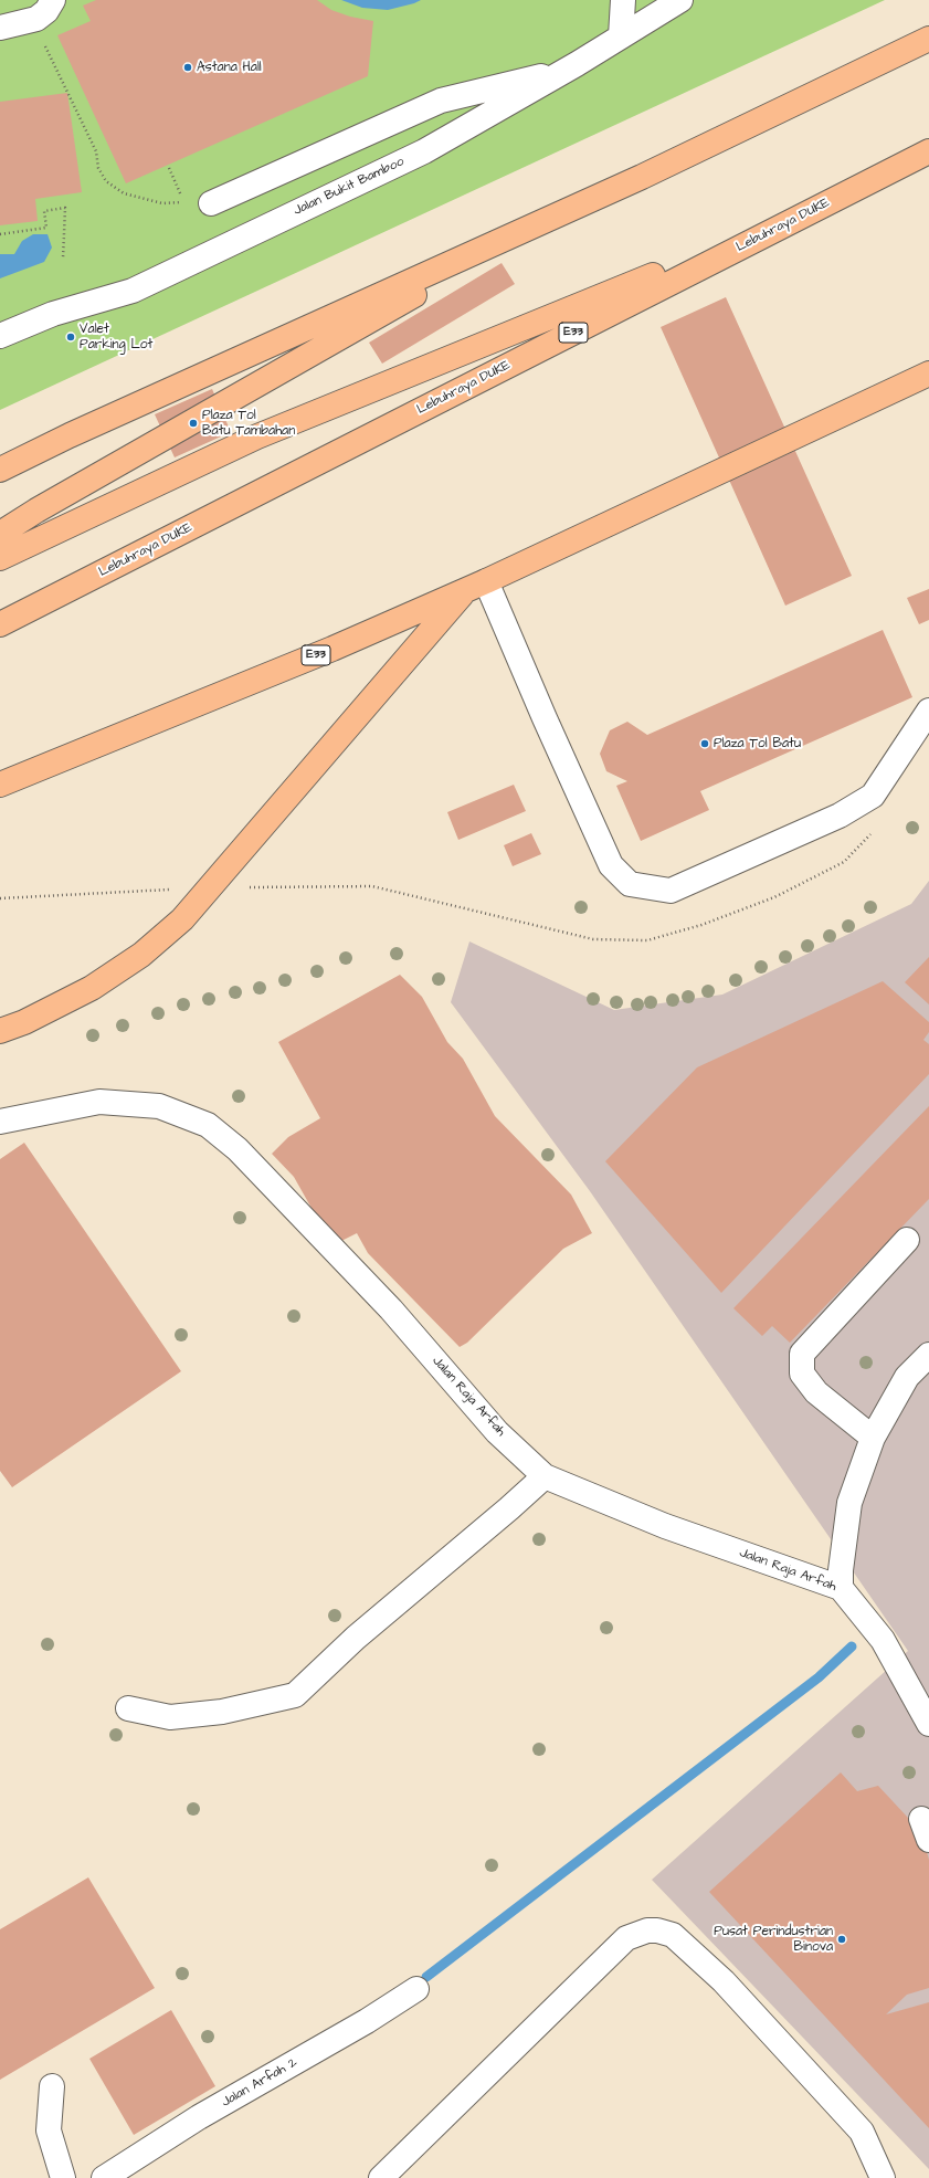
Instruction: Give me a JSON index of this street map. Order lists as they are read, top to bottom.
{
  "streets": {
    "highway": ["Lebuhraya DUKE", "E33"],
    "street": ["Jalan Bukit Bamboo", "Jalan Raja Arfah", "Jalan Arfah 2"]
  },
  "places": [
    "Astana Hall",
    "Valet Parking Lot",
    "Plaza Tol Batu Tambahan",
    "Plaza Tol Batu",
    "Pusat Perindustrian Binova"
  ]
}
